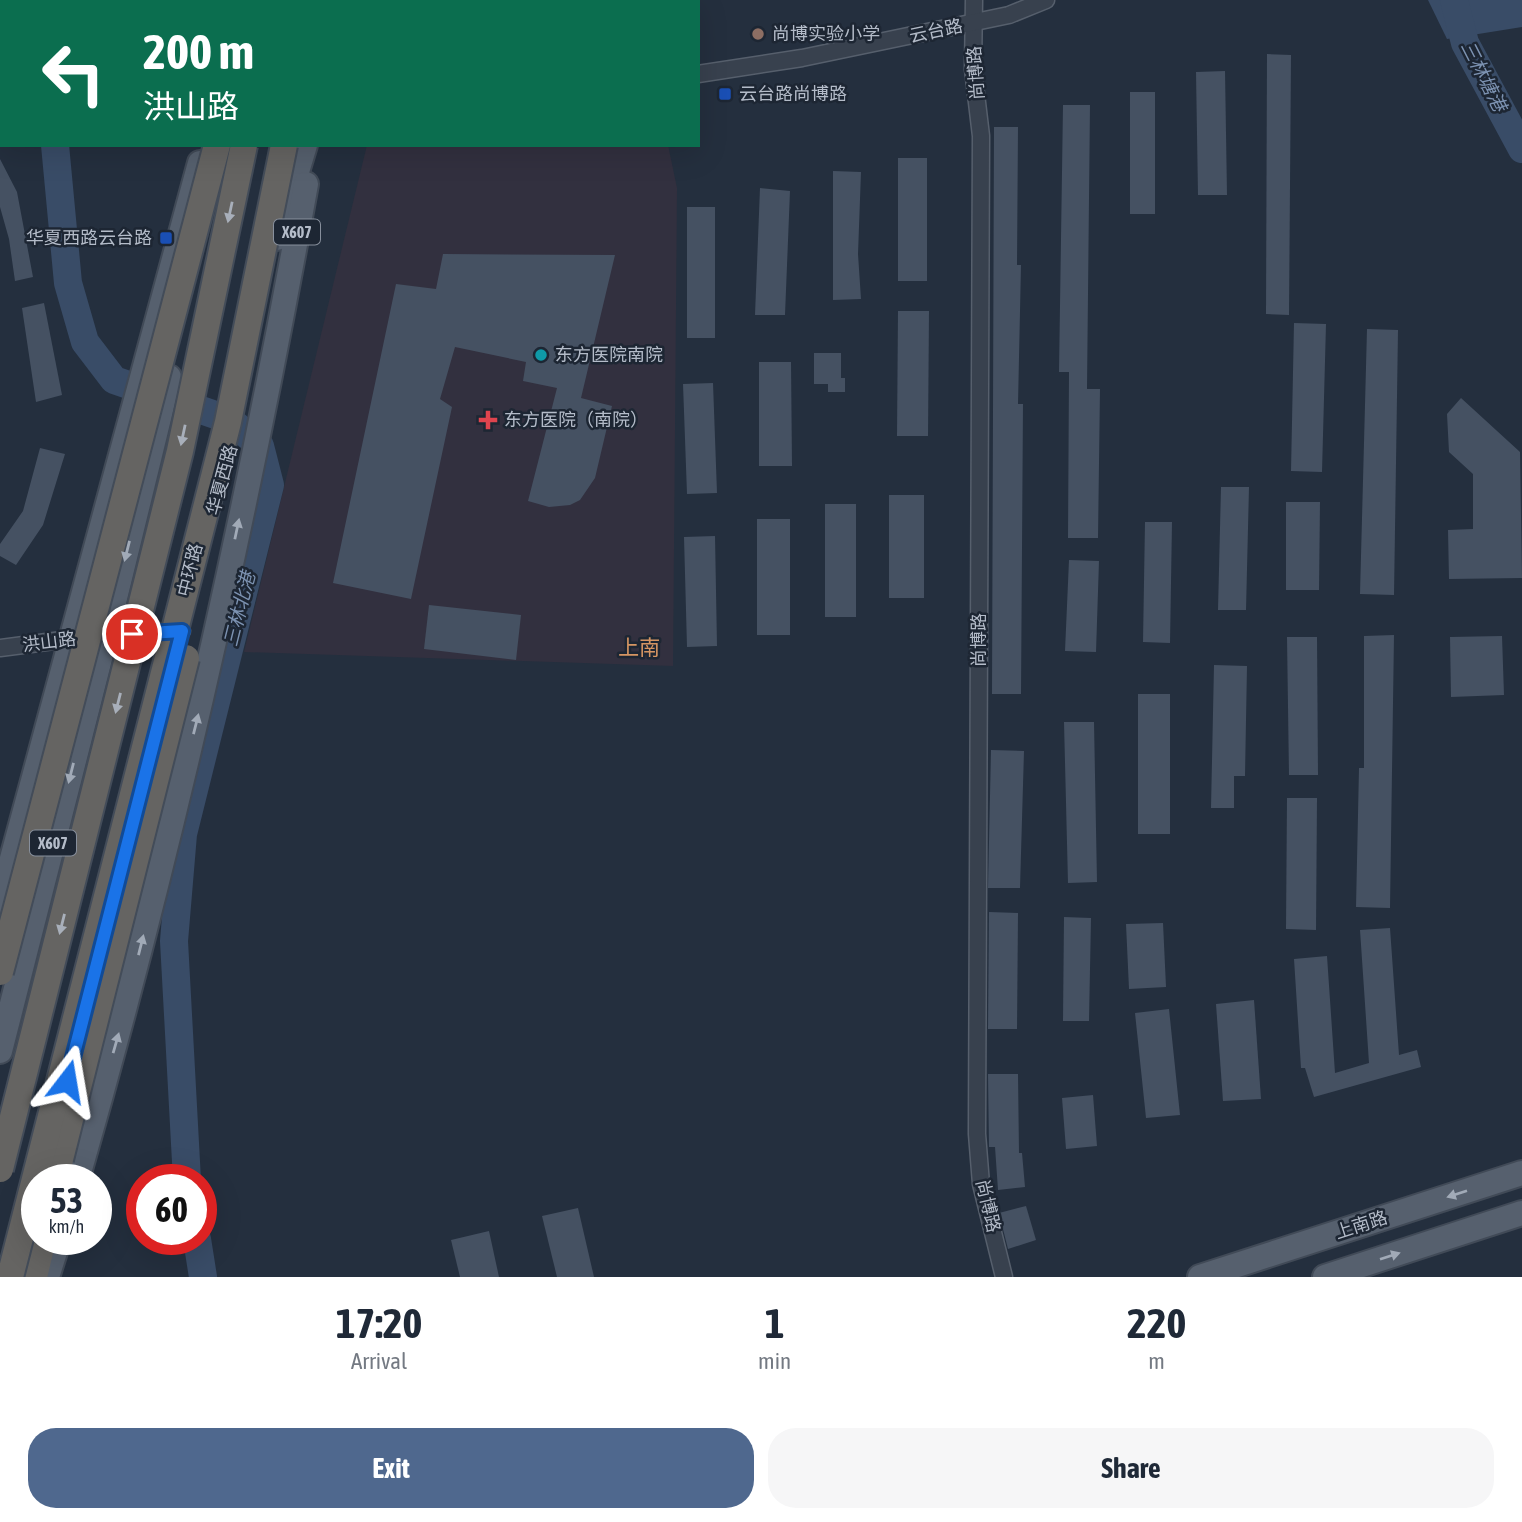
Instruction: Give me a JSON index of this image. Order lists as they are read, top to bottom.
{
  "streets": {
    "highway": ["中环路"],
    "main road": ["X607", "华夏西路", "上南路"],
    "street": ["云台路", "尚博路", "洪山路"]
  },
  "crossings": [
    ["云台路", "尚博路"],
    ["X607", "洪山路"],
    ["华夏西路", "洪山路"]
  ],
  "districts": ["上南"],
  "water": ["三林塘港", "三林北港"],
  "places": {
    "other": ["尚博实验小学", "东方医院南院"],
    "transit": ["云台路尚博路", "华夏西路云台路"],
    "health": ["东方医院（南院）"]
  },
  "page": {
    "turn": ["200 m", "洪山路"],
    "speed": "53 km/h",
    "limit": "60",
    "eta": [
      "17:20",
      "Arrival",
      "1",
      "min",
      "220",
      "m"
    ],
    "buttons": ["Exit", "Share"]
  }
}
